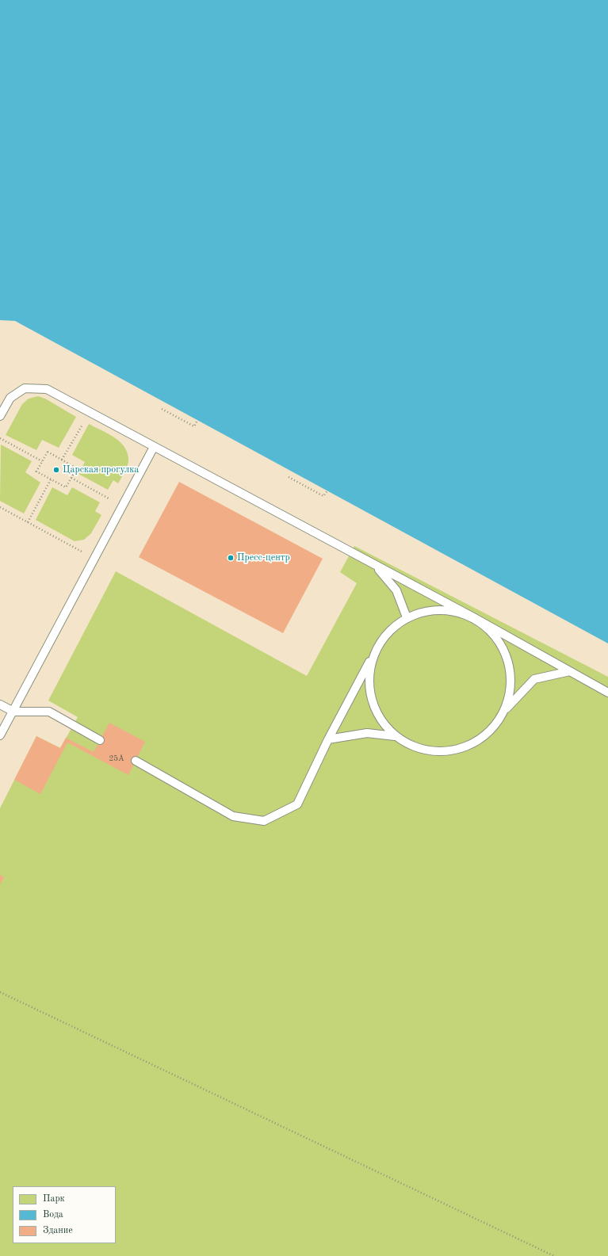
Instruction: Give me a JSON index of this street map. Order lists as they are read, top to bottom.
{
  "places": ["Царская прогулка", "Пресс-центр"],
  "house_numbers": ["25А"],
  "legend": ["Парк", "Вода", "Здание"]
}
